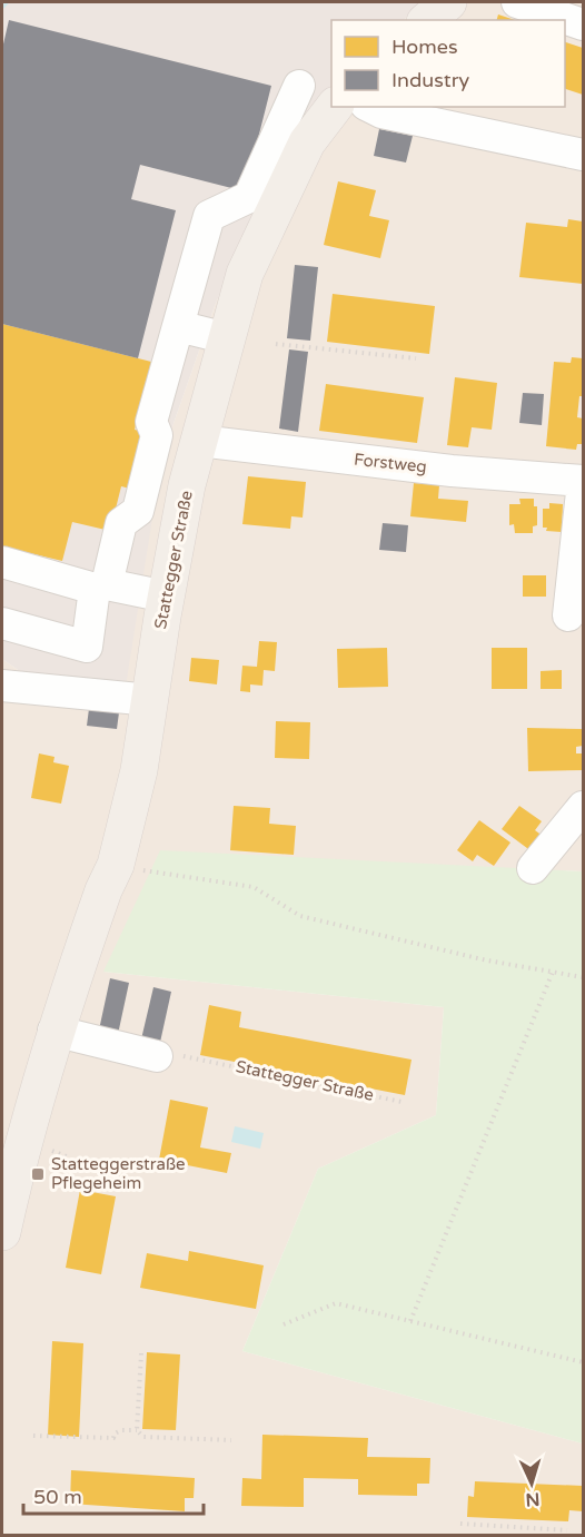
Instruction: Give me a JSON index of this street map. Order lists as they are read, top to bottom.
{
  "streets": {
    "main road": ["Stattegger Straße"],
    "street": ["Forstweg"]
  },
  "crossings": [
    ["Forstweg", "Stattegger Straße"]
  ],
  "places": {
    "transit": ["Statteggerstraße Pflegeheim"]
  },
  "legend": ["Homes", "Industry"],
  "scale_bar": "50 m",
  "north": "bottom"
}
